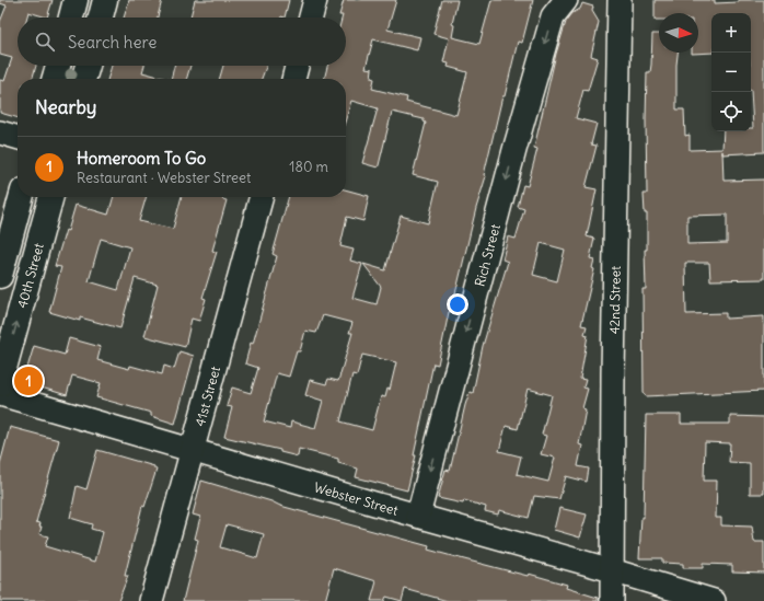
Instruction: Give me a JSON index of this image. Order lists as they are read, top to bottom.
{
  "streets": {
    "main road": ["40th Street"],
    "street": [
      "Rich Street",
      "42nd Street",
      "41st Street",
      "Webster Street"
    ]
  },
  "crossings": [
    ["Rich Street", "Webster Street"],
    ["42nd Street", "Webster Street"],
    ["41st Street", "Webster Street"]
  ],
  "one_way": ["Rich Street"],
  "north": "right",
  "page": {
    "map_buttons": ["+", "−"],
    "search": "Search here",
    "heading": "Nearby",
    "list": [
      {
        "mark": "1",
        "name": "Homeroom To Go",
        "note": "Restaurant · Webster Street",
        "value": "180 m"
      }
    ],
    "pins": "1"
  }
}
